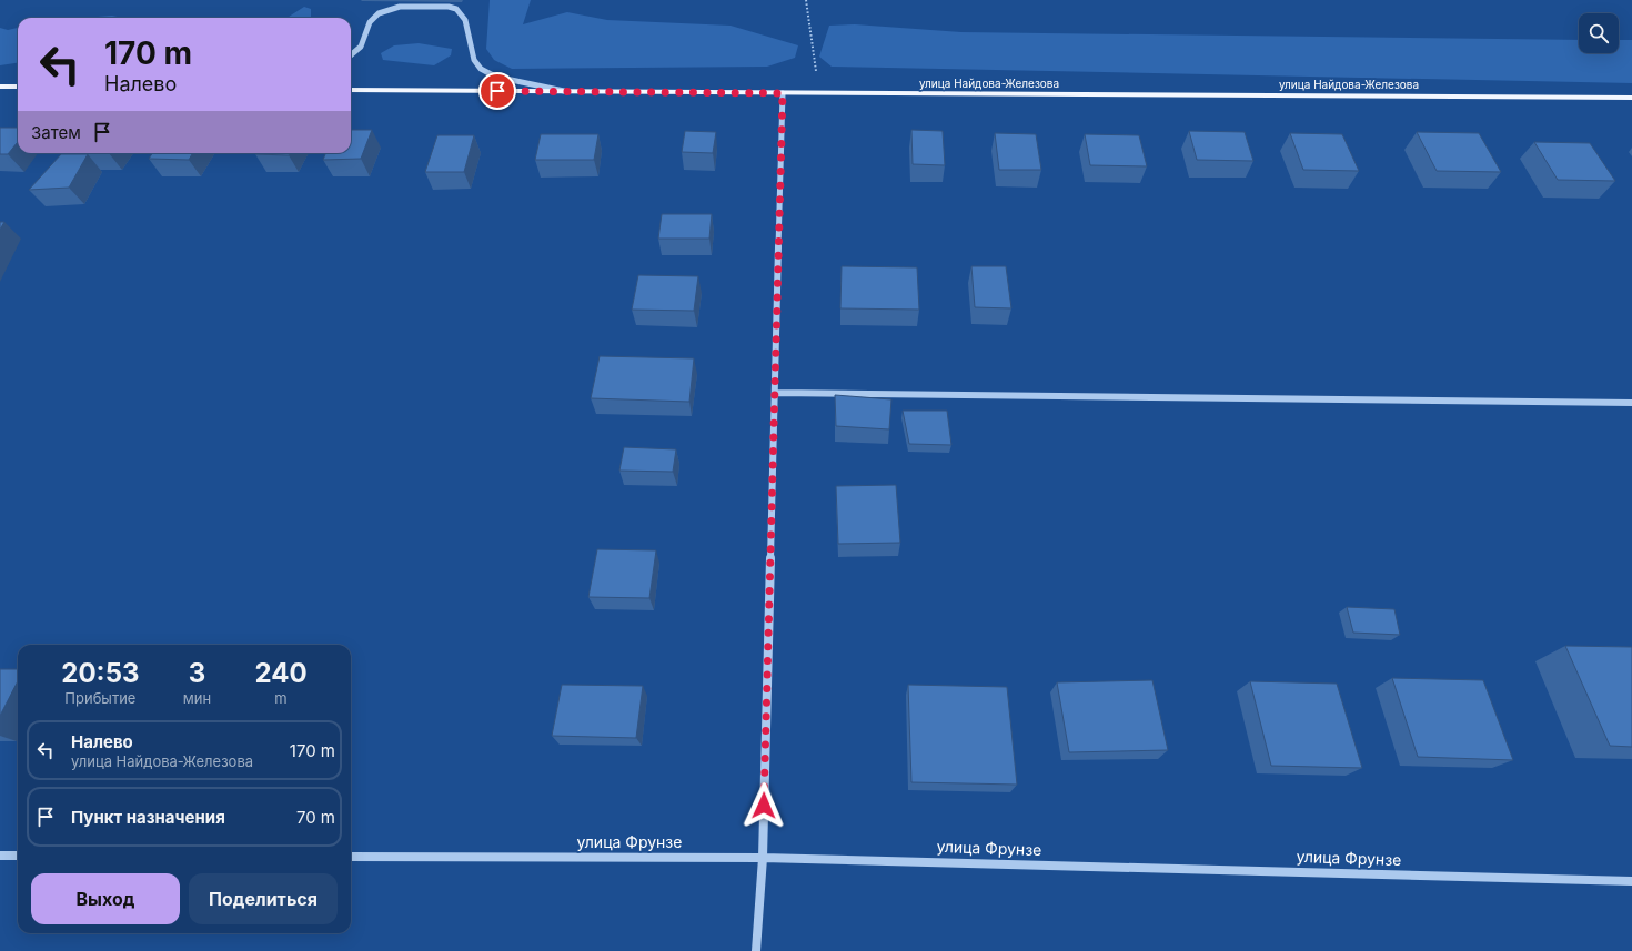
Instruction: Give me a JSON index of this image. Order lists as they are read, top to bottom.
{
  "streets": {
    "main road": ["улица Найдова-Железова"],
    "street": ["улица Фрунзе"]
  },
  "page": {
    "turn": ["170 m", "Налево"],
    "then": "Затем",
    "eta": [
      "20:53",
      "Прибытие",
      "3",
      "мин",
      "240",
      "m"
    ],
    "list": [
      {
        "name": "Налево",
        "note": "улица Найдова-Железова",
        "value": "170 m"
      },
      {
        "name": "Пункт назначения",
        "value": "70 m"
      }
    ],
    "buttons": ["Выход", "Поделиться"]
  }
}
